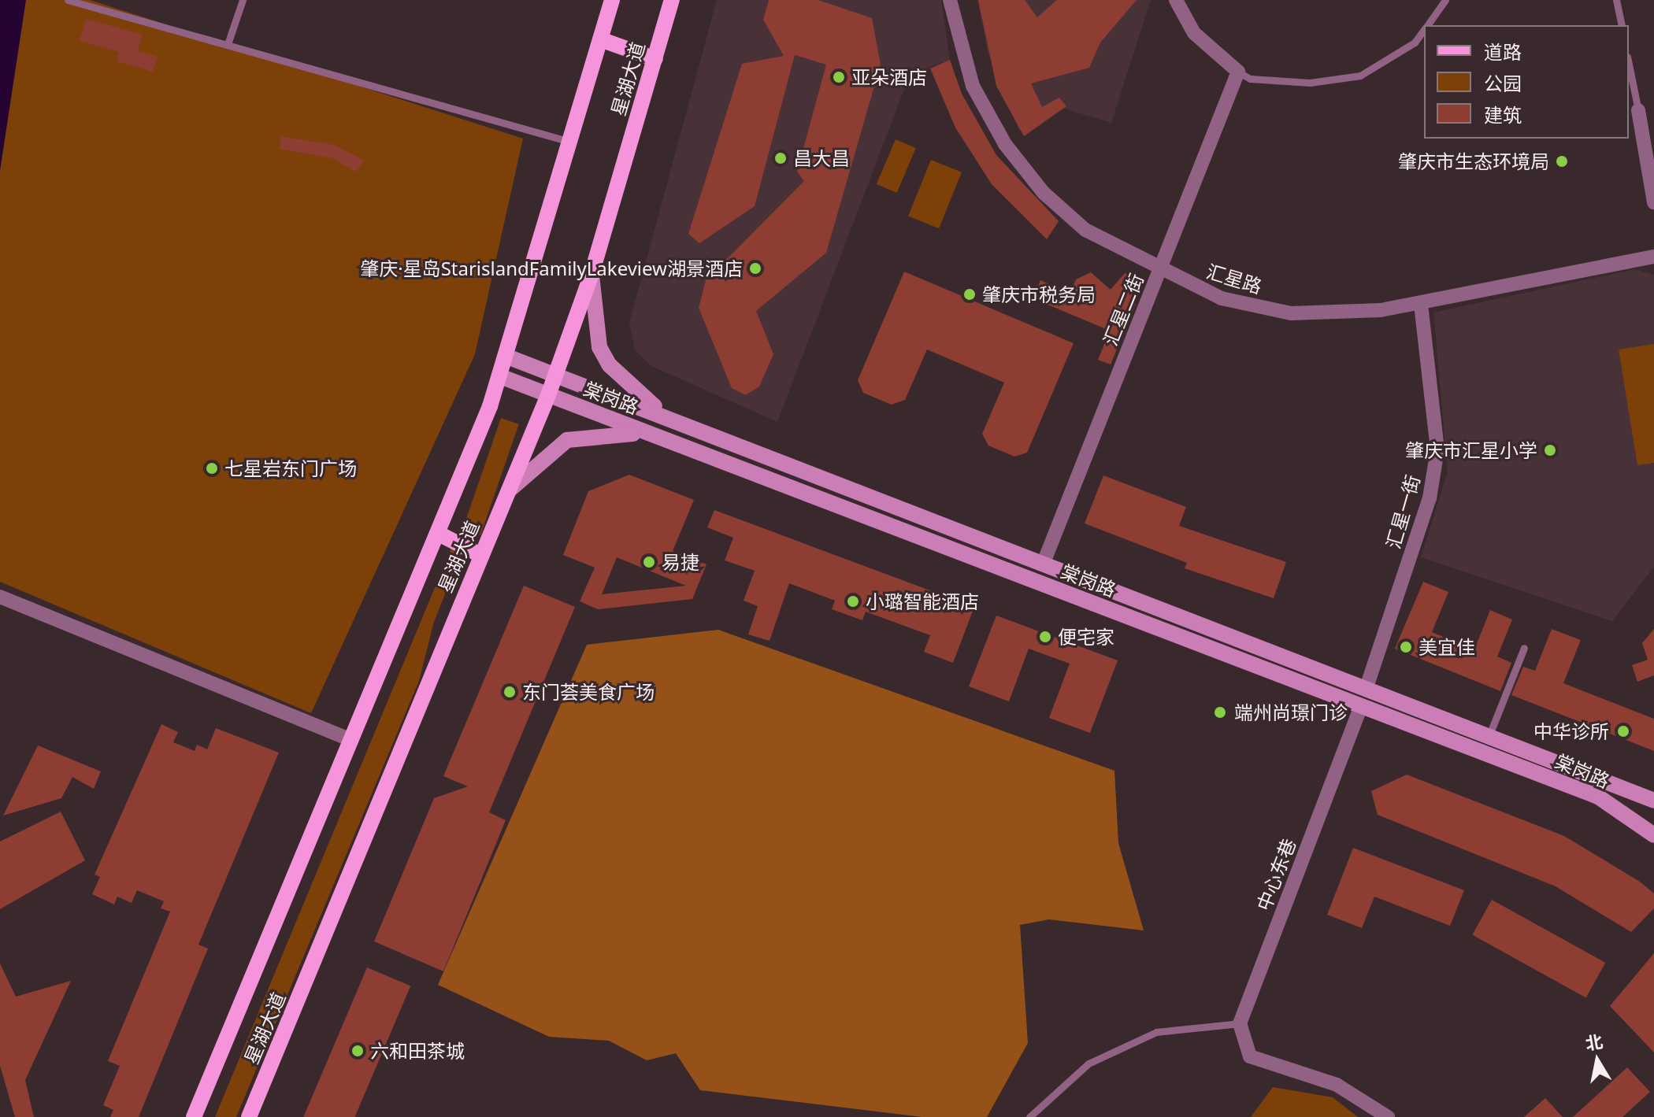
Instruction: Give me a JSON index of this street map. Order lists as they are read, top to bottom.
{
  "streets": {
    "main road": ["星湖大道", "棠岗路"],
    "street": [
      "汇星路",
      "汇星二街",
      "汇星一街",
      "中心东巷"
    ]
  },
  "crossings": [
    ["星湖大道", "棠岗路"],
    ["汇星路", "汇星二街"],
    ["汇星路", "汇星一街"],
    ["汇星二街", "棠岗路"],
    ["棠岗路", "汇星一街"],
    ["棠岗路", "中心东巷"]
  ],
  "places": [
    "亚朵酒店",
    "昌大昌",
    "肇庆市生态环境局",
    "肇庆·星岛StarislandFamilyLakeview湖景酒店",
    "肇庆市税务局",
    "肇庆市汇星小学",
    "七星岩东门广场",
    "易捷",
    "小璐智能酒店",
    "便宅家",
    "美宜佳",
    "东门荟美食广场",
    "端州尚璟门诊",
    "中华诊所",
    "六和田茶城"
  ],
  "legend": ["道路", "公园", "建筑"],
  "north": "top"
}
